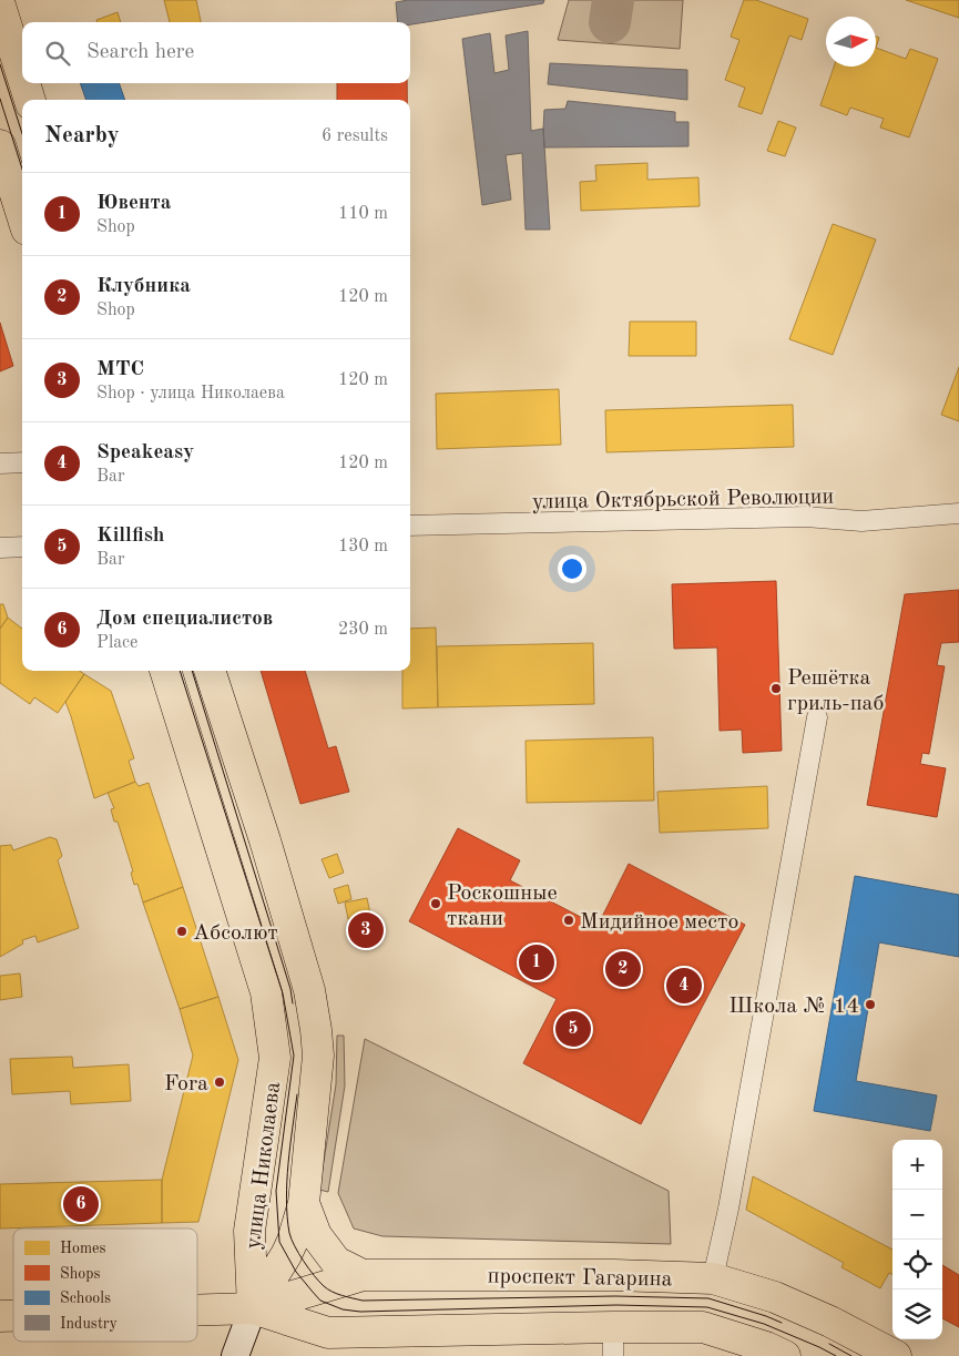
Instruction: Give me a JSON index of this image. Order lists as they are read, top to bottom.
{
  "streets": {
    "main road": ["улица Николаева", "проспект Гагарина"],
    "street": ["улица Октябрьской Революции"]
  },
  "crossings": [
    ["улица Николаева", "проспект Гагарина"]
  ],
  "places": [
    "Решётка гриль-паб",
    "Роскошные ткани",
    "Мидийное место",
    "Абсолют",
    "Школа № 14",
    "Fora"
  ],
  "legend": [
    "Homes",
    "Shops",
    "Schools",
    "Industry"
  ],
  "north": "right",
  "page": {
    "search": "Search here",
    "heading": ["Nearby", "6 results"],
    "list": [
      {
        "mark": "1",
        "name": "Ювента",
        "note": "Shop",
        "value": "110 m"
      },
      {
        "mark": "2",
        "name": "Клубника",
        "note": "Shop",
        "value": "120 m"
      },
      {
        "mark": "3",
        "name": "МТС",
        "note": "Shop · улица Николаева",
        "value": "120 m"
      },
      {
        "mark": "4",
        "name": "Speakeasy",
        "note": "Bar",
        "value": "120 m"
      },
      {
        "mark": "5",
        "name": "Killfish",
        "note": "Bar",
        "value": "130 m"
      },
      {
        "mark": "6",
        "name": "Дом специалистов",
        "note": "Place",
        "value": "230 m"
      }
    ],
    "pins": [
      "3",
      "1",
      "2",
      "4",
      "5",
      "6"
    ],
    "map_buttons": ["+", "−"]
  }
}
